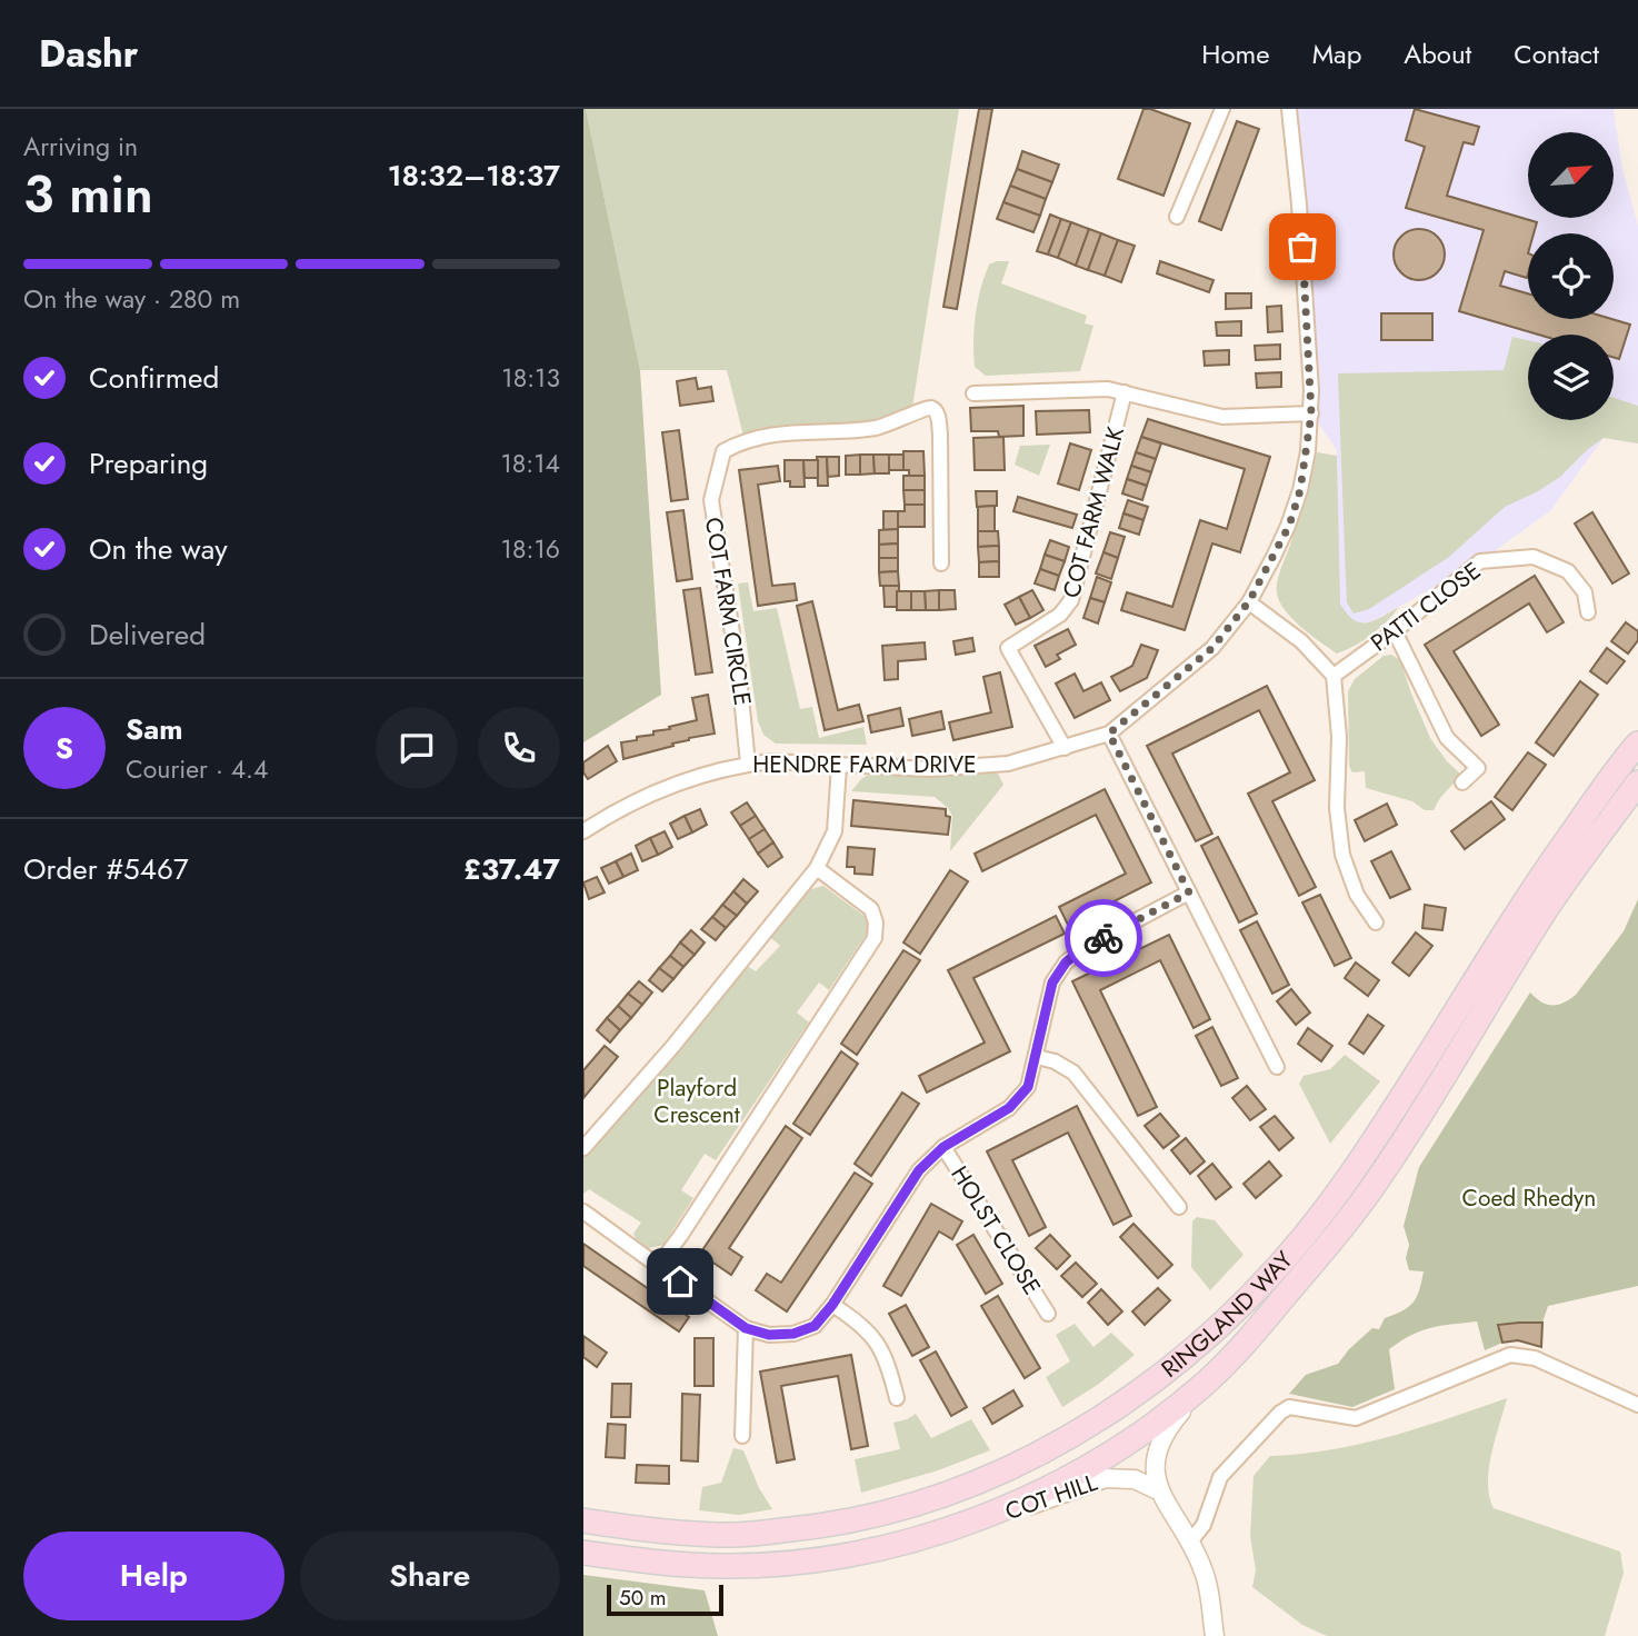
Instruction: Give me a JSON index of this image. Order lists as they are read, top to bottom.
{
  "streets": {
    "main road": ["RINGLAND WAY"],
    "street": [
      "COT FARM WALK",
      "PATTI CLOSE",
      "COT FARM CIRCLE",
      "HENDRE FARM DRIVE",
      "HOLST CLOSE",
      "COT HILL"
    ]
  },
  "crossings": [
    ["COT FARM WALK", "HENDRE FARM DRIVE"],
    ["COT FARM CIRCLE", "HENDRE FARM DRIVE"],
    ["RINGLAND WAY", "COT HILL"]
  ],
  "parks": ["Playford Crescent", "Coed Rhedyn"],
  "scale_bar": "50 m",
  "north": "top right",
  "page": {
    "header": "Dashr",
    "nav": [
      "Home",
      "Map",
      "About",
      "Contact"
    ],
    "heading": ["3 min", "Arriving in", "18:32–18:37"],
    "panel": [
      "Sam",
      "Courier · 4.4",
      "Order #5467",
      "£37.47"
    ],
    "bar": "On the way · 280 m",
    "list": [
      ["Confirmed", "18:13"],
      ["Preparing", "18:14"],
      ["On the way", "18:16"],
      "Delivered"
    ],
    "round": "S",
    "buttons": ["Help", "Share"],
    "scale": "50 m"
  }
}
